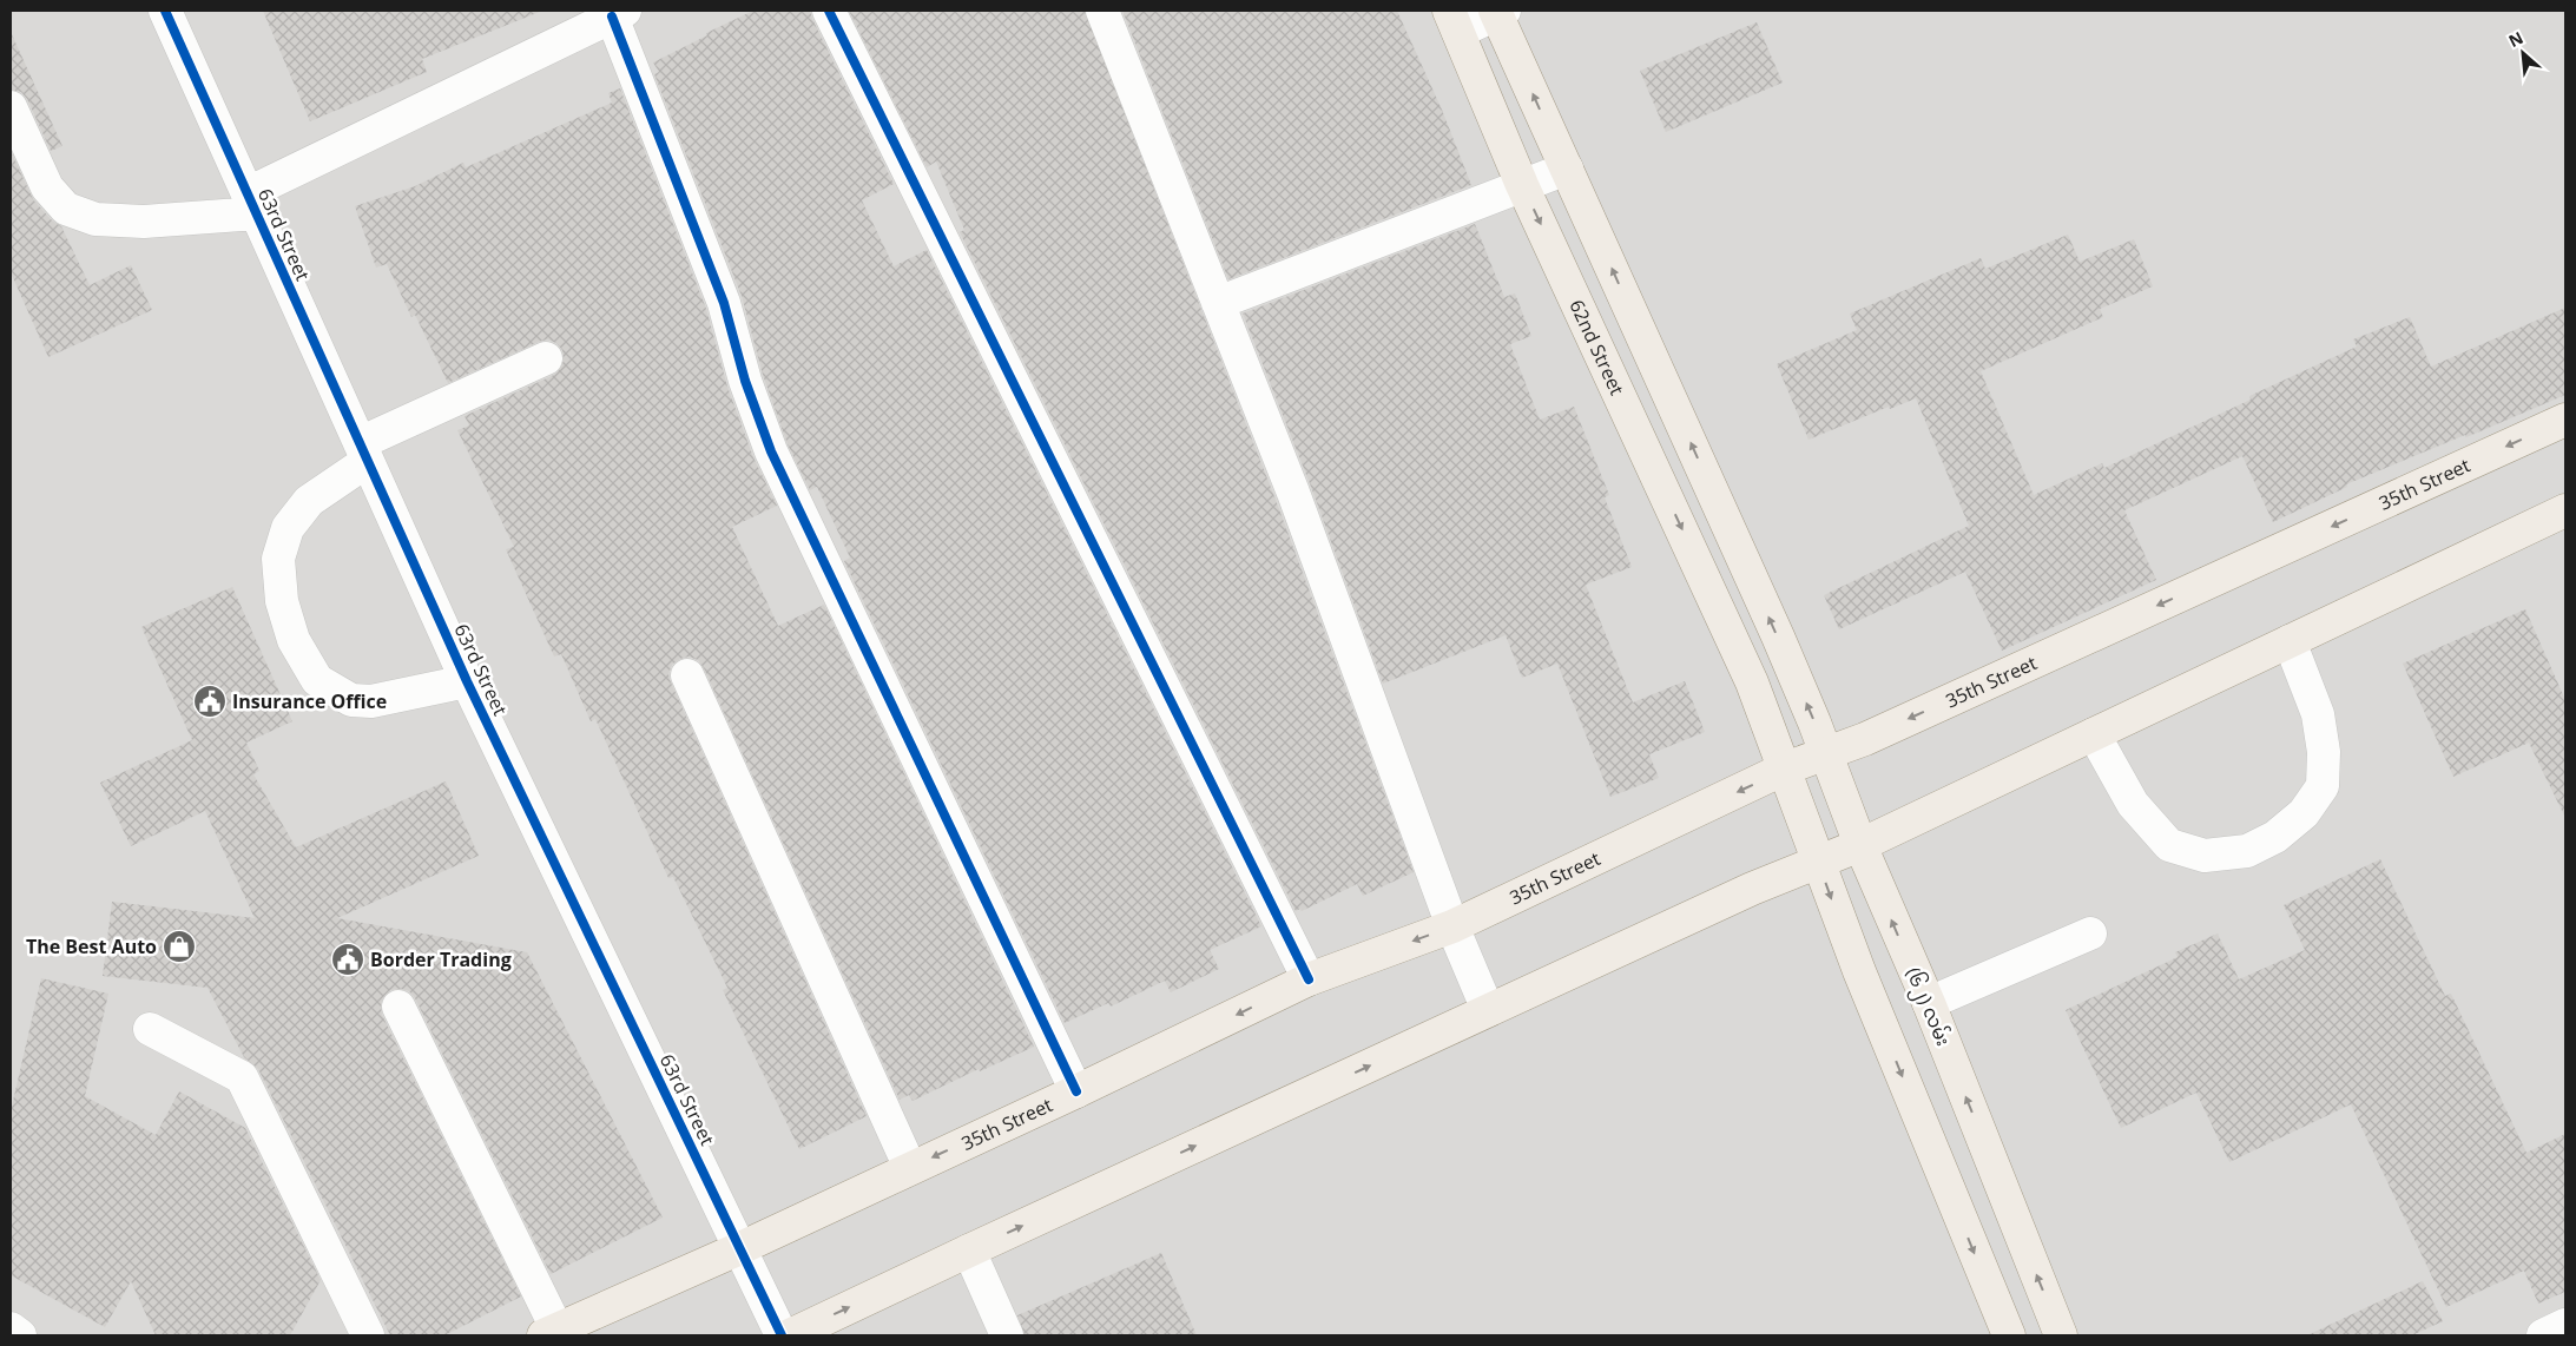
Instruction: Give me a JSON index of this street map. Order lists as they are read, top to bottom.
{
  "streets": {
    "main road": ["62nd Street", "35th Street", "(၆၂) လမ်း"],
    "street": ["63rd Street"]
  },
  "crossings": [
    ["63rd Street", "35th Street"],
    ["62nd Street", "35th Street"],
    ["35th Street", "(၆၂) လမ်း"]
  ],
  "one_way": ["62nd Street"],
  "places": {
    "public building": ["Insurance Office", "Border Trading"],
    "shop": ["The Best Auto"]
  },
  "north": "top left"
}
